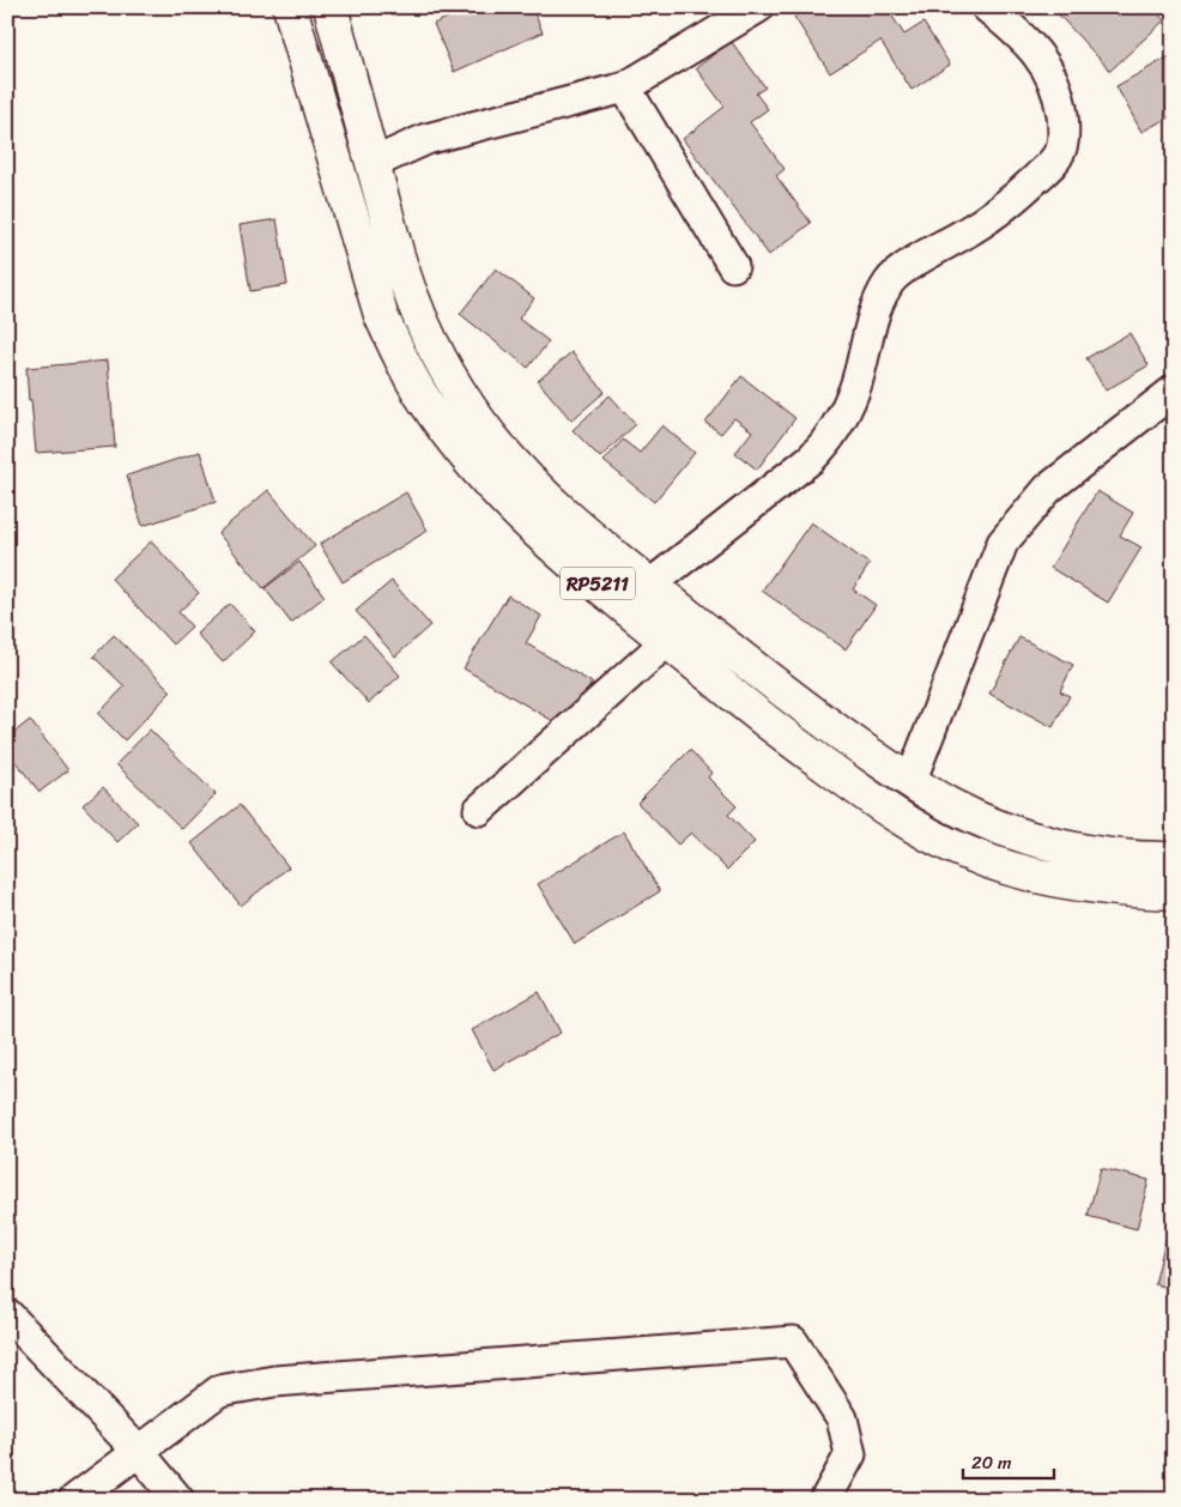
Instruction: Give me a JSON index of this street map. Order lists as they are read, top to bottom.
{
  "streets": {
    "main road": ["RP5211"]
  },
  "scale_bar": "20 m"
}
